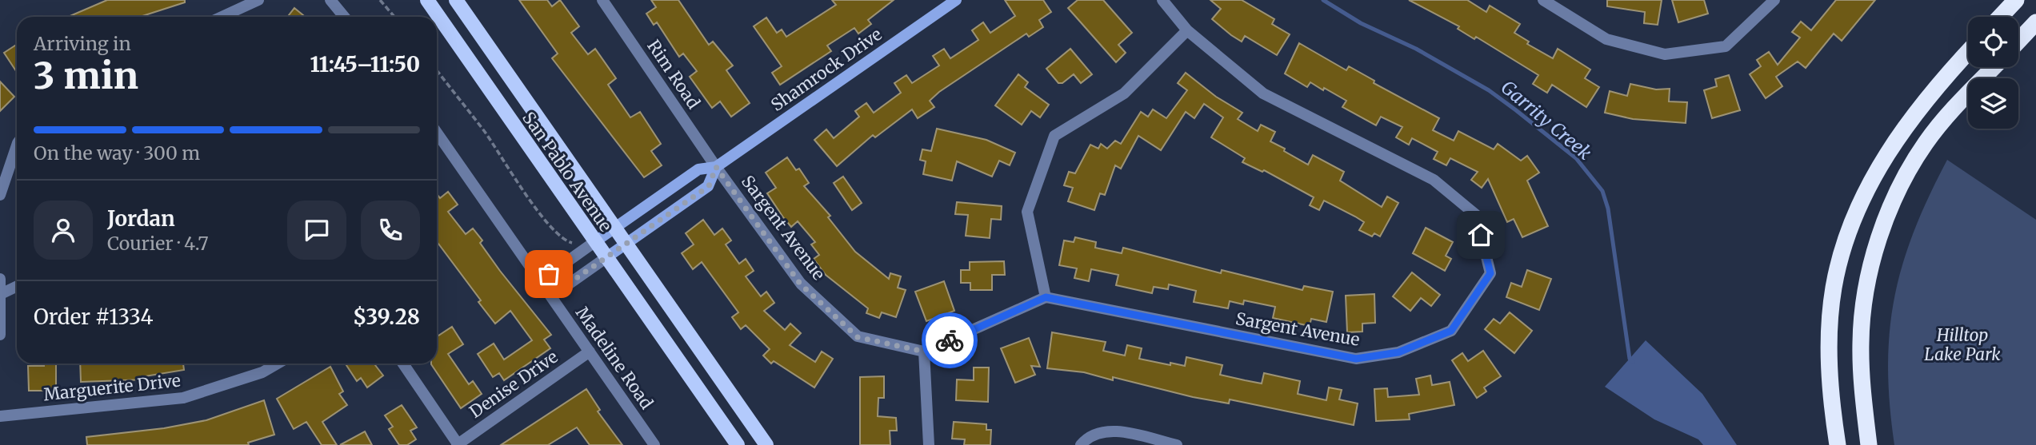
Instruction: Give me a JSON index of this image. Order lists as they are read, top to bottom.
{
  "streets": {
    "main road": ["San Pablo Avenue"],
    "street": [
      "Shamrock Drive",
      "Rim Road",
      "Sargent Avenue",
      "Madeline Road",
      "Denise Drive",
      "Marguerite Drive"
    ]
  },
  "crossings": [
    ["Shamrock Drive", "Rim Road"],
    ["Shamrock Drive", "San Pablo Avenue"],
    ["Shamrock Drive", "Sargent Avenue"],
    ["Shamrock Drive", "Madeline Road"],
    ["Rim Road", "Sargent Avenue"],
    ["Madeline Road", "Denise Drive"]
  ],
  "water": ["Garrity Creek"],
  "parks": ["Hilltop Lake Park"],
  "page": {
    "heading": ["3 min", "Arriving in", "11:45–11:50"],
    "panel": [
      "Jordan",
      "Courier · 4.7",
      "Order #1334",
      "$39.28"
    ],
    "bar": "On the way · 300 m"
  }
}
